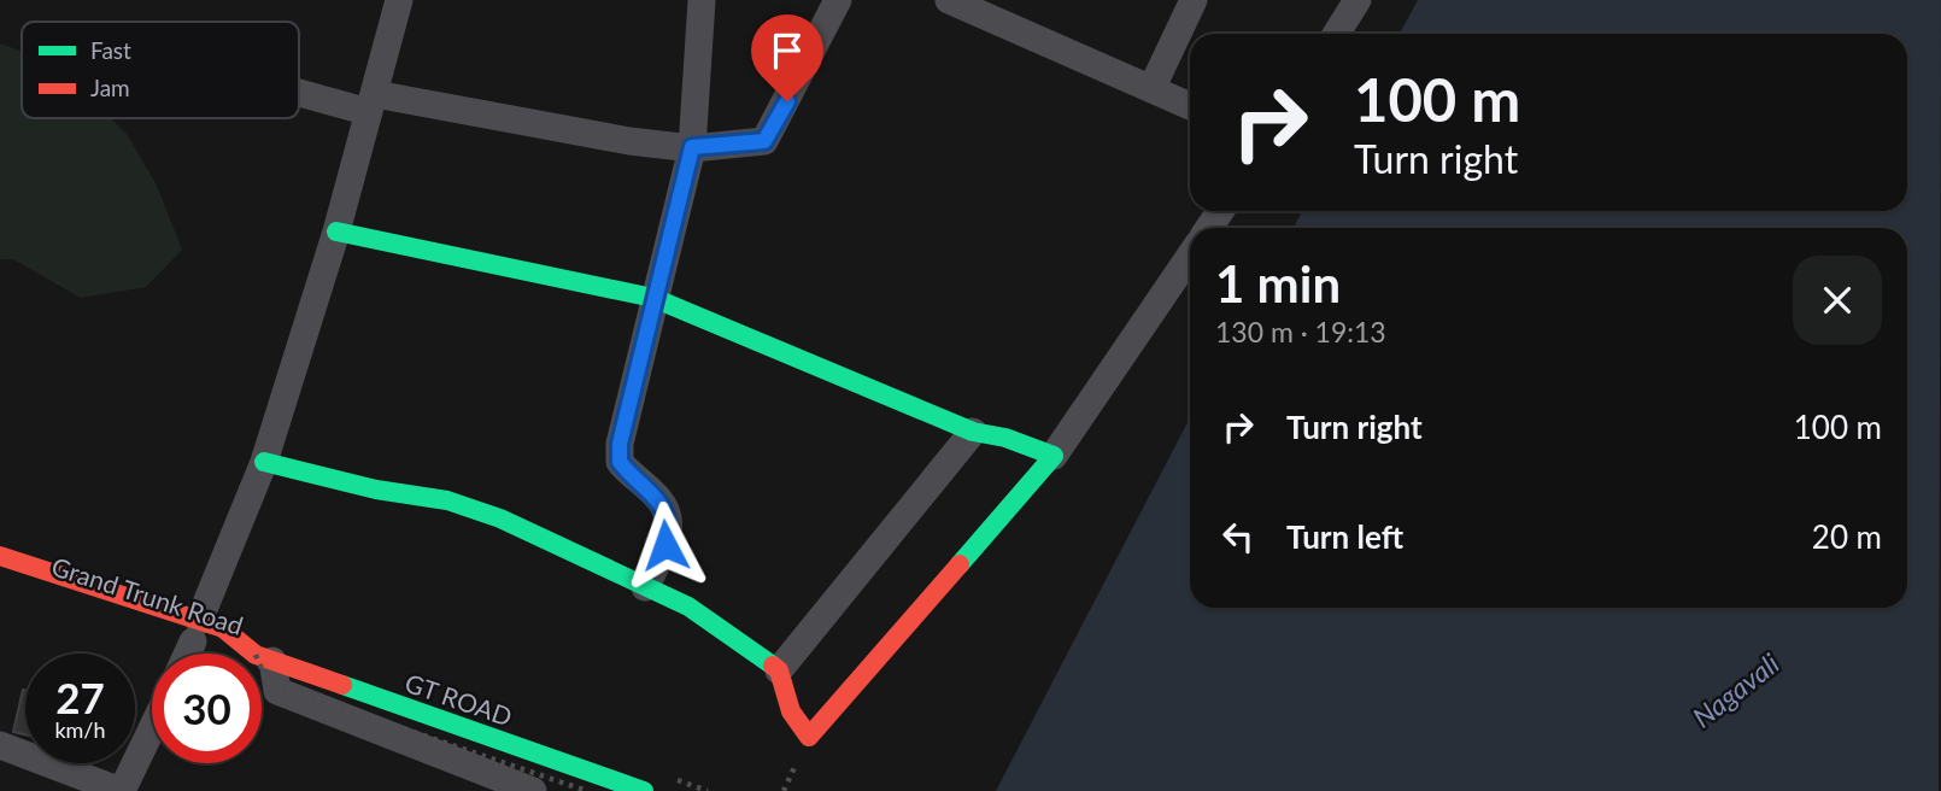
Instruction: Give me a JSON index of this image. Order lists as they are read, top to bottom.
{
  "streets": {
    "street": ["Grand Trunk Road", "GT ROAD"]
  },
  "crossings": [
    ["Grand Trunk Road", "GT ROAD"]
  ],
  "water": ["Nagavali"],
  "legend": ["Fast", "Jam"],
  "page": {
    "turn": ["100 m", "Turn right"],
    "heading": ["1 min", "130 m · 19:13"],
    "list": [
      {
        "name": "Turn right",
        "value": "100 m"
      },
      {
        "name": "Turn left",
        "value": "20 m"
      }
    ],
    "speed": "27 km/h",
    "limit": "30"
  }
}
